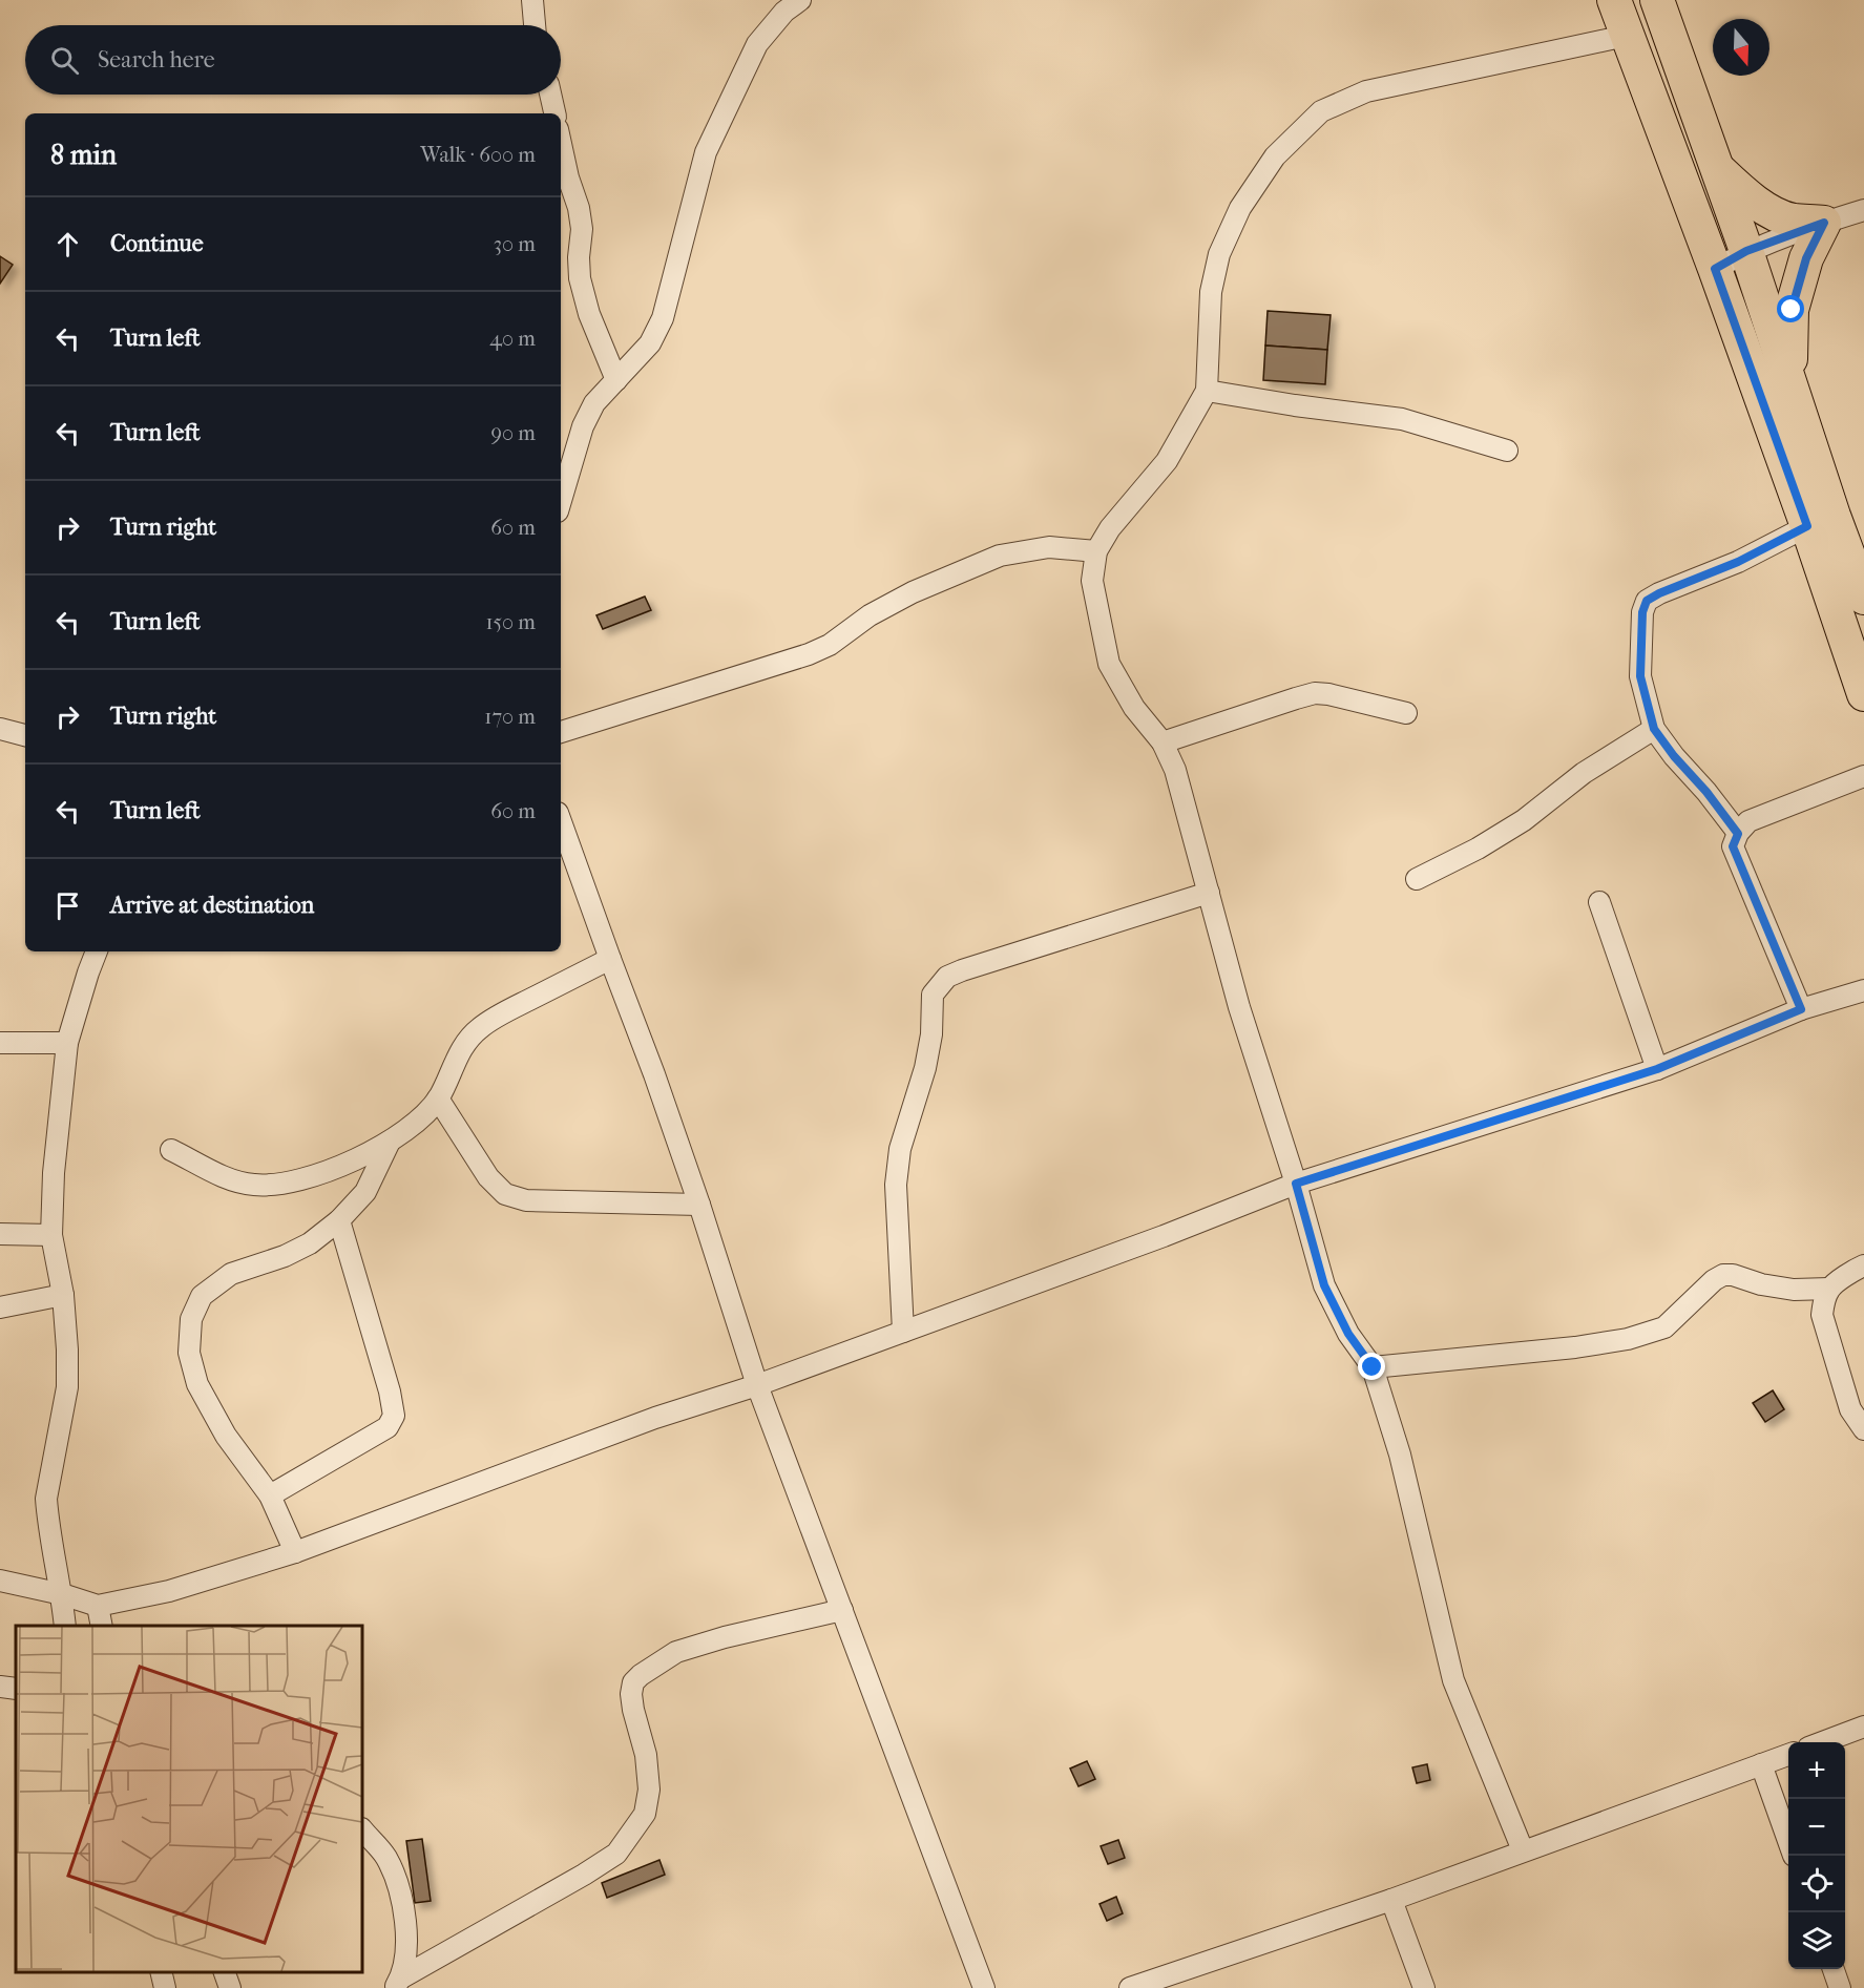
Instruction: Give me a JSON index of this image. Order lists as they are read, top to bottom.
{
  "north": "bottom",
  "page": {
    "search": "Search here",
    "heading": ["8 min", "Walk · 600 m"],
    "list": [
      ["Continue", "30 m"],
      ["Turn left", "40 m"],
      ["Turn left", "90 m"],
      ["Turn right", "60 m"],
      ["Turn left", "150 m"],
      ["Turn right", "170 m"],
      ["Turn left", "60 m"],
      "Arrive at destination"
    ],
    "map_buttons": ["+", "−"]
  }
}
